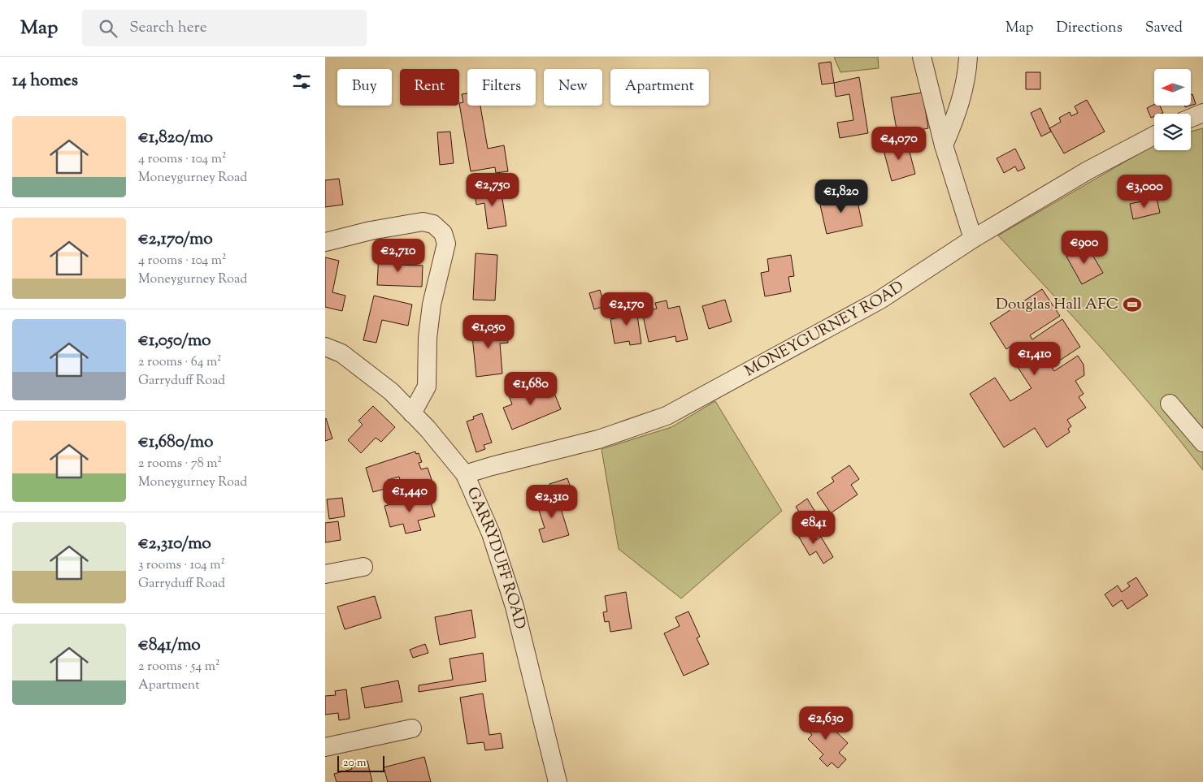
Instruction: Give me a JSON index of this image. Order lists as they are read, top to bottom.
{
  "streets": {
    "street": ["MONEYGURNEY ROAD", "GARRYDUFF ROAD"]
  },
  "crossings": [
    ["MONEYGURNEY ROAD", "GARRYDUFF ROAD"]
  ],
  "places": {
    "sports": ["Douglas Hall AFC"]
  },
  "scale_bar": "20 m",
  "north": "left",
  "page": {
    "header": "Map",
    "search": "Search here",
    "nav": ["Map", "Directions", "Saved"],
    "heading": "14 homes",
    "chip": [
      "Buy",
      "Rent",
      "Filters",
      "New",
      "Apartment"
    ],
    "list": [
      {
        "name": "€1,820/mo",
        "note": "4 rooms · 104 m² · Moneygurney Road"
      },
      {
        "name": "€2,170/mo",
        "note": "4 rooms · 104 m² · Moneygurney Road"
      },
      {
        "name": "€1,050/mo",
        "note": "2 rooms · 64 m² · Garryduff Road"
      },
      {
        "name": "€1,680/mo",
        "note": "2 rooms · 78 m² · Moneygurney Road"
      },
      {
        "name": "€2,310/mo",
        "note": "3 rooms · 104 m² · Garryduff Road"
      },
      {
        "name": "€841/mo",
        "note": "2 rooms · 54 m² · Apartment"
      }
    ],
    "price": [
      "€4,070",
      "€2,750",
      "€3,000",
      "€1,820",
      "€900",
      "€2,710",
      "€2,170",
      "€1,050",
      "€1,410",
      "€1,680",
      "€1,440",
      "€2,310",
      "€841",
      "€2,630"
    ],
    "scale": "20 m"
  }
}
